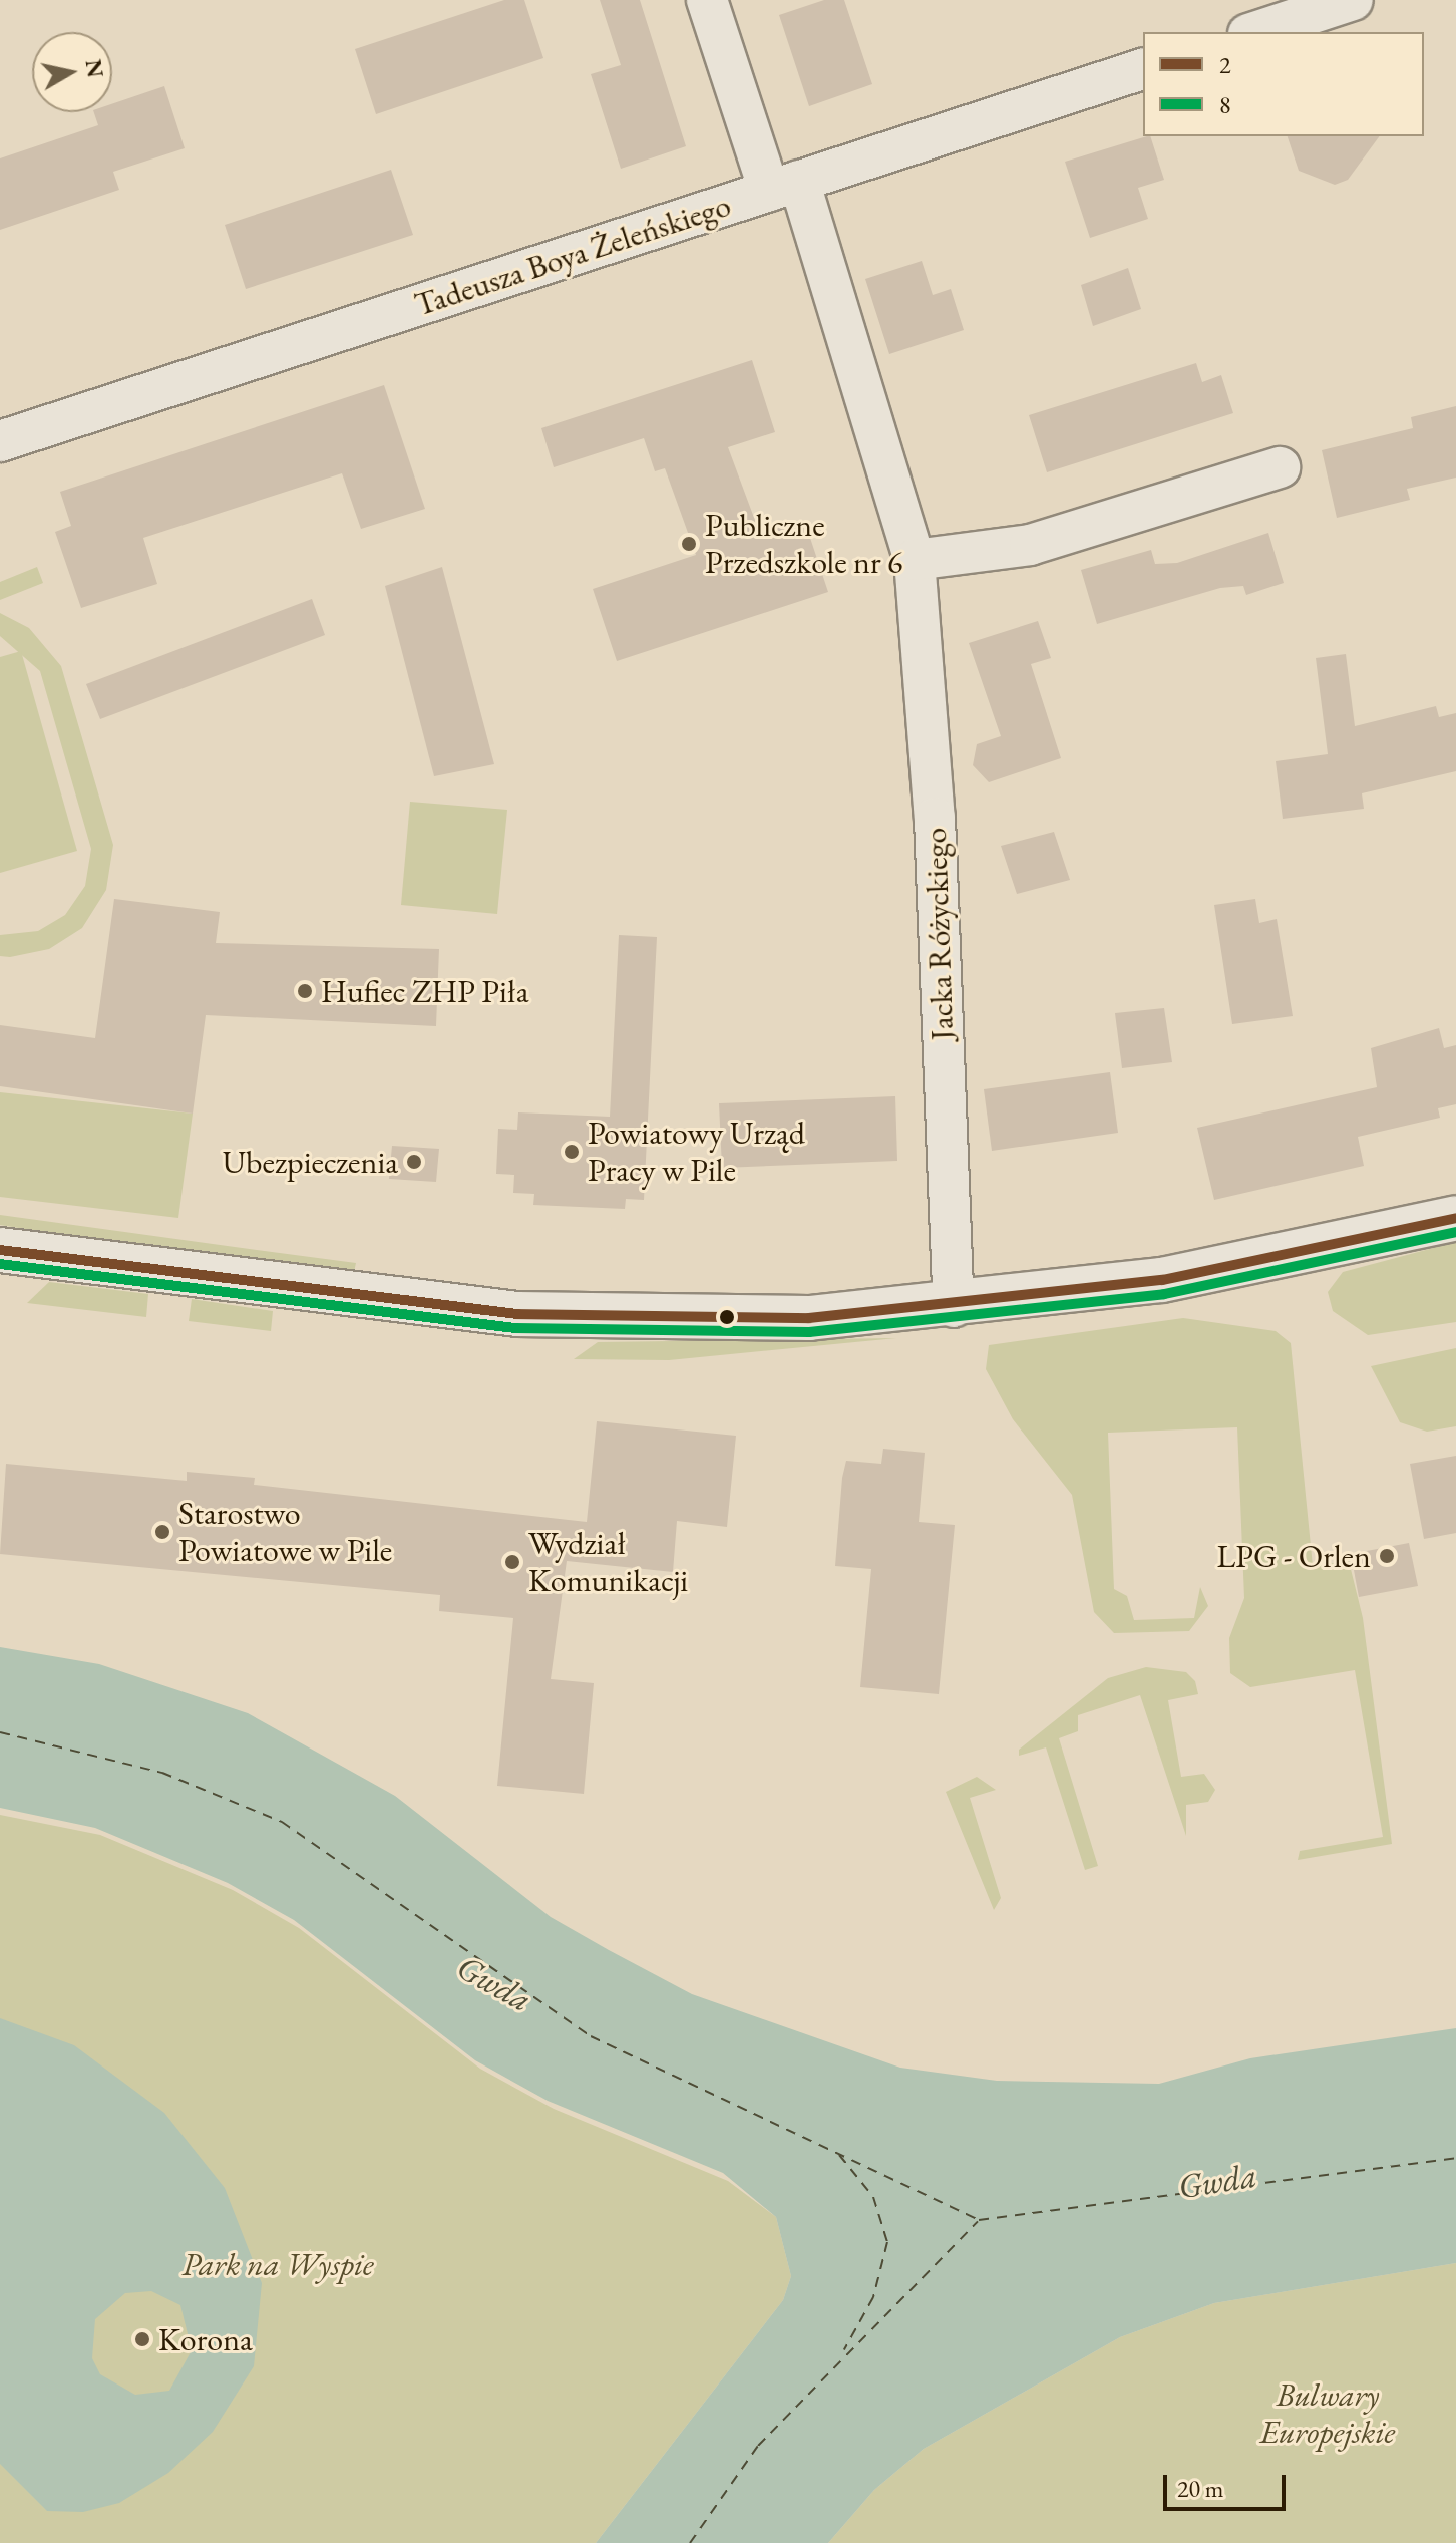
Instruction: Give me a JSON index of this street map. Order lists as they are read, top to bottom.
{
  "streets": {
    "street": ["Tadeusza Boya Żeleńskiego", "Jacka Różyckiego"]
  },
  "crossings": [
    ["Tadeusza Boya Żeleńskiego", "Jacka Różyckiego"]
  ],
  "water": ["Gwda"],
  "parks": ["Park na Wyspie", "Bulwary Europejskie"],
  "places": [
    "Publiczne Przedszkole nr 6",
    "Hufiec ZHP Piła",
    "Powiatowy Urząd Pracy w Pile",
    "Ubezpieczenia",
    "Starostwo Powiatowe w Pile",
    "LPG - Orlen",
    "Wydział Komunikacji",
    "Korona"
  ],
  "lines": ["transit line 2", "transit line 8"],
  "legend": ["2", "8"],
  "scale_bar": "20 m",
  "north": "right"
}
